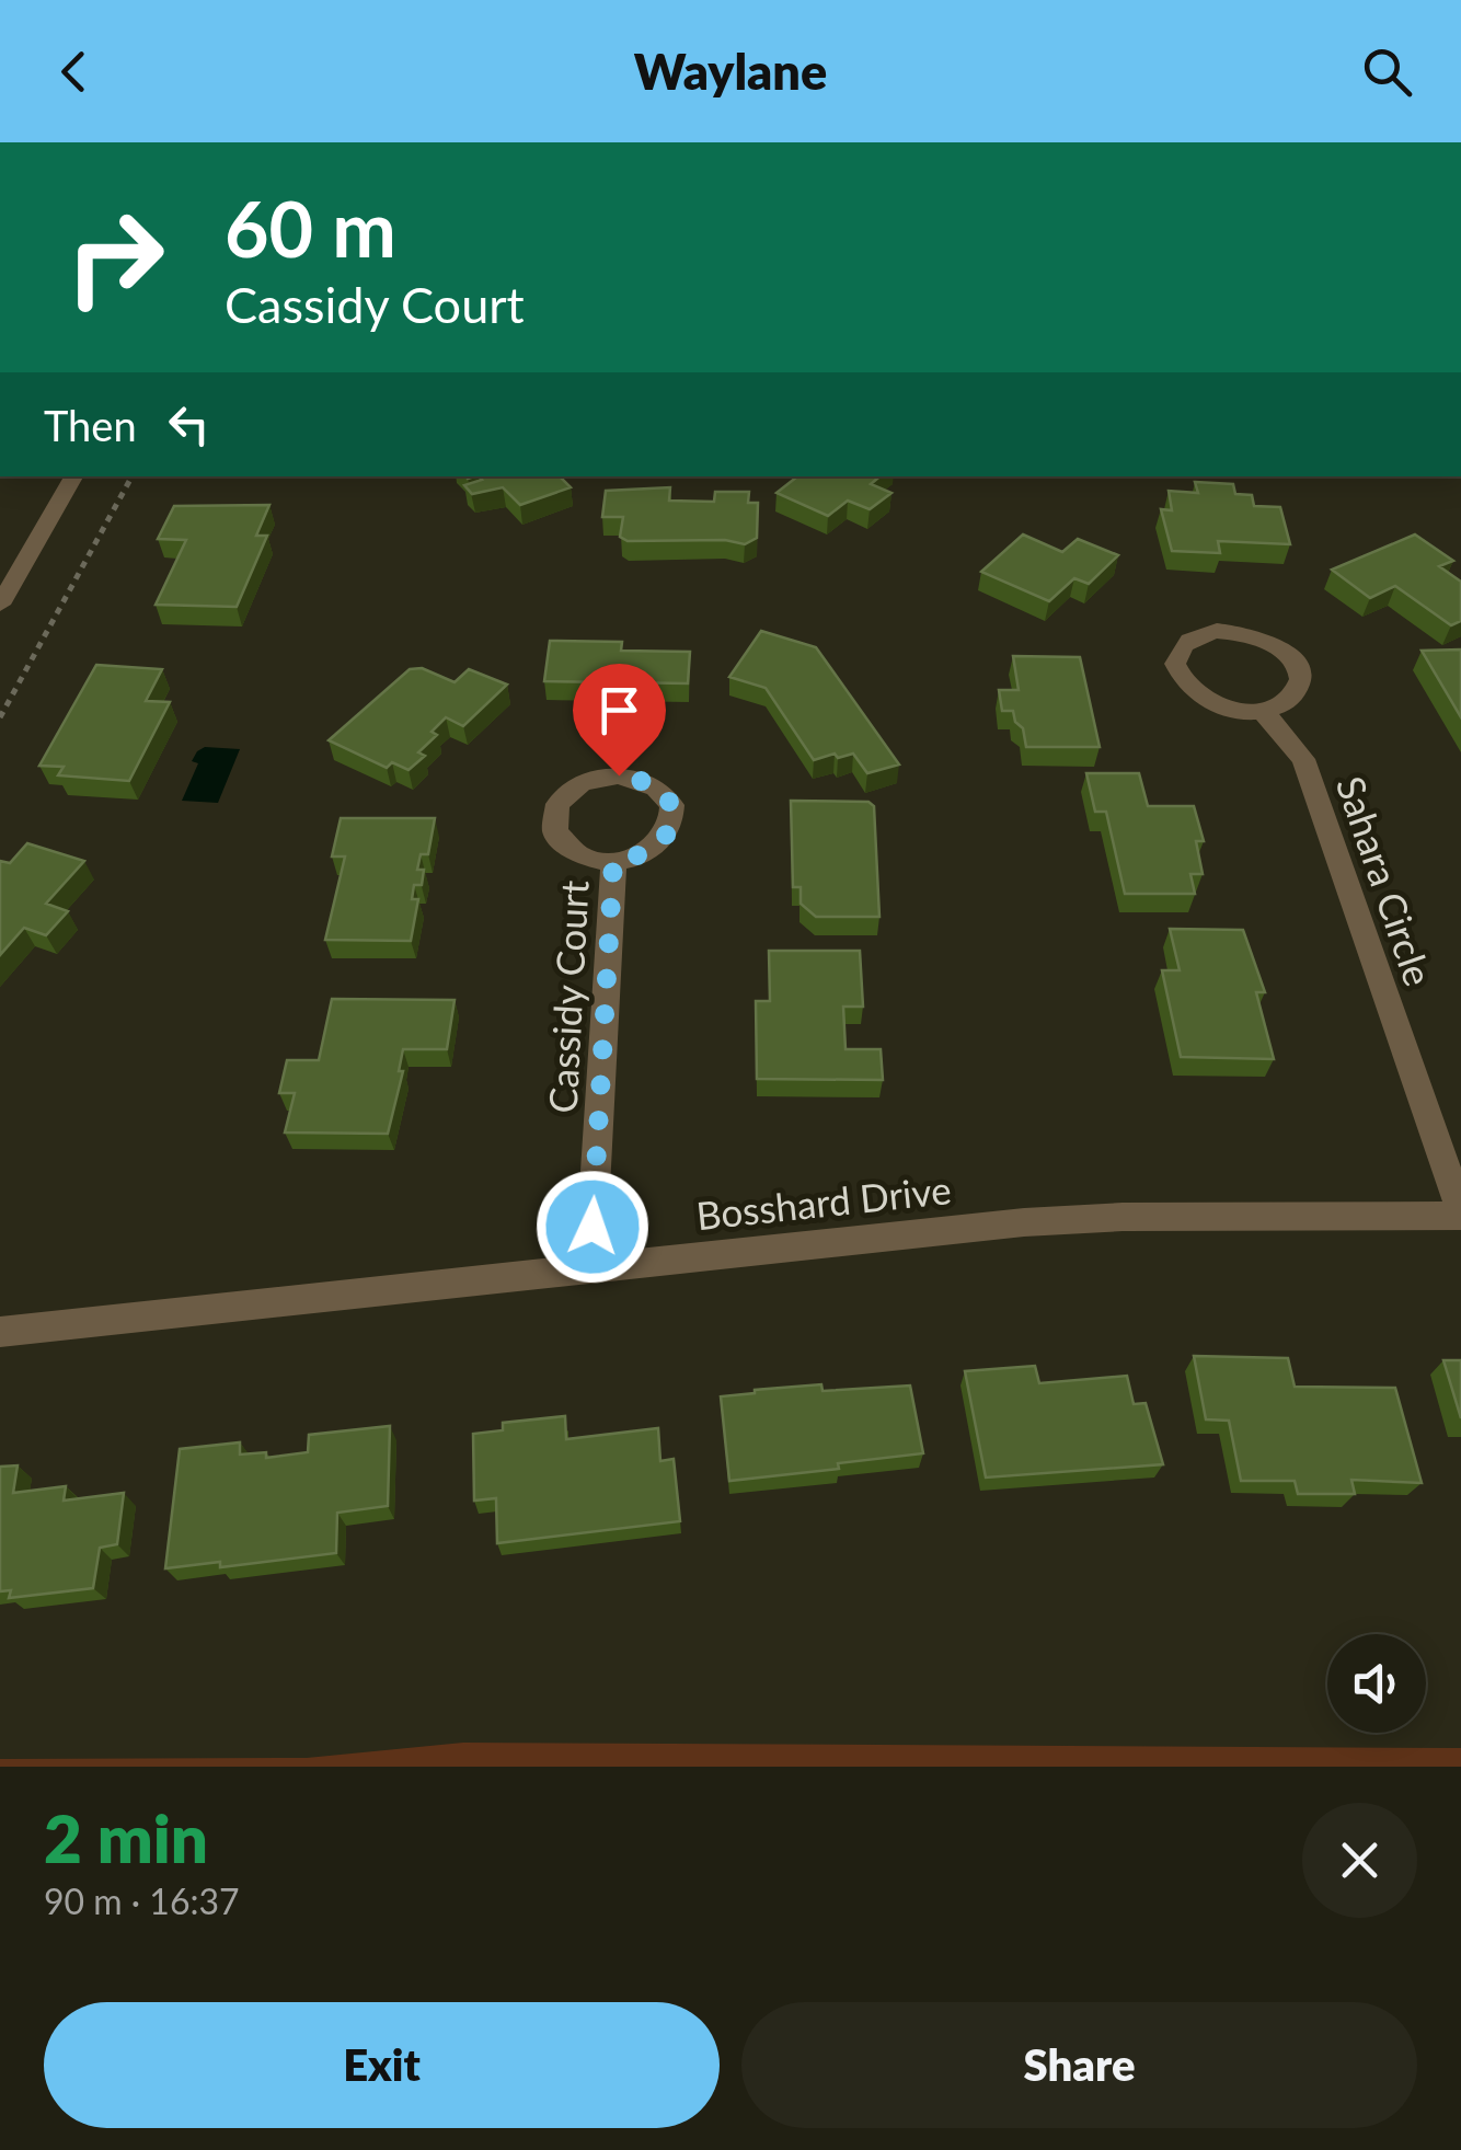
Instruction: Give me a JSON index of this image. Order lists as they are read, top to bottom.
{
  "streets": {
    "street": ["Sahara Circle", "Cassidy Court", "Bosshard Drive"]
  },
  "crossings": [
    ["Sahara Circle", "Bosshard Drive"],
    ["Cassidy Court", "Bosshard Drive"]
  ],
  "page": {
    "header": "Waylane",
    "turn": ["60 m", "Cassidy Court"],
    "then": "Then",
    "heading": ["2 min", "90 m · 16:37"],
    "buttons": ["Exit", "Share"]
  }
}
